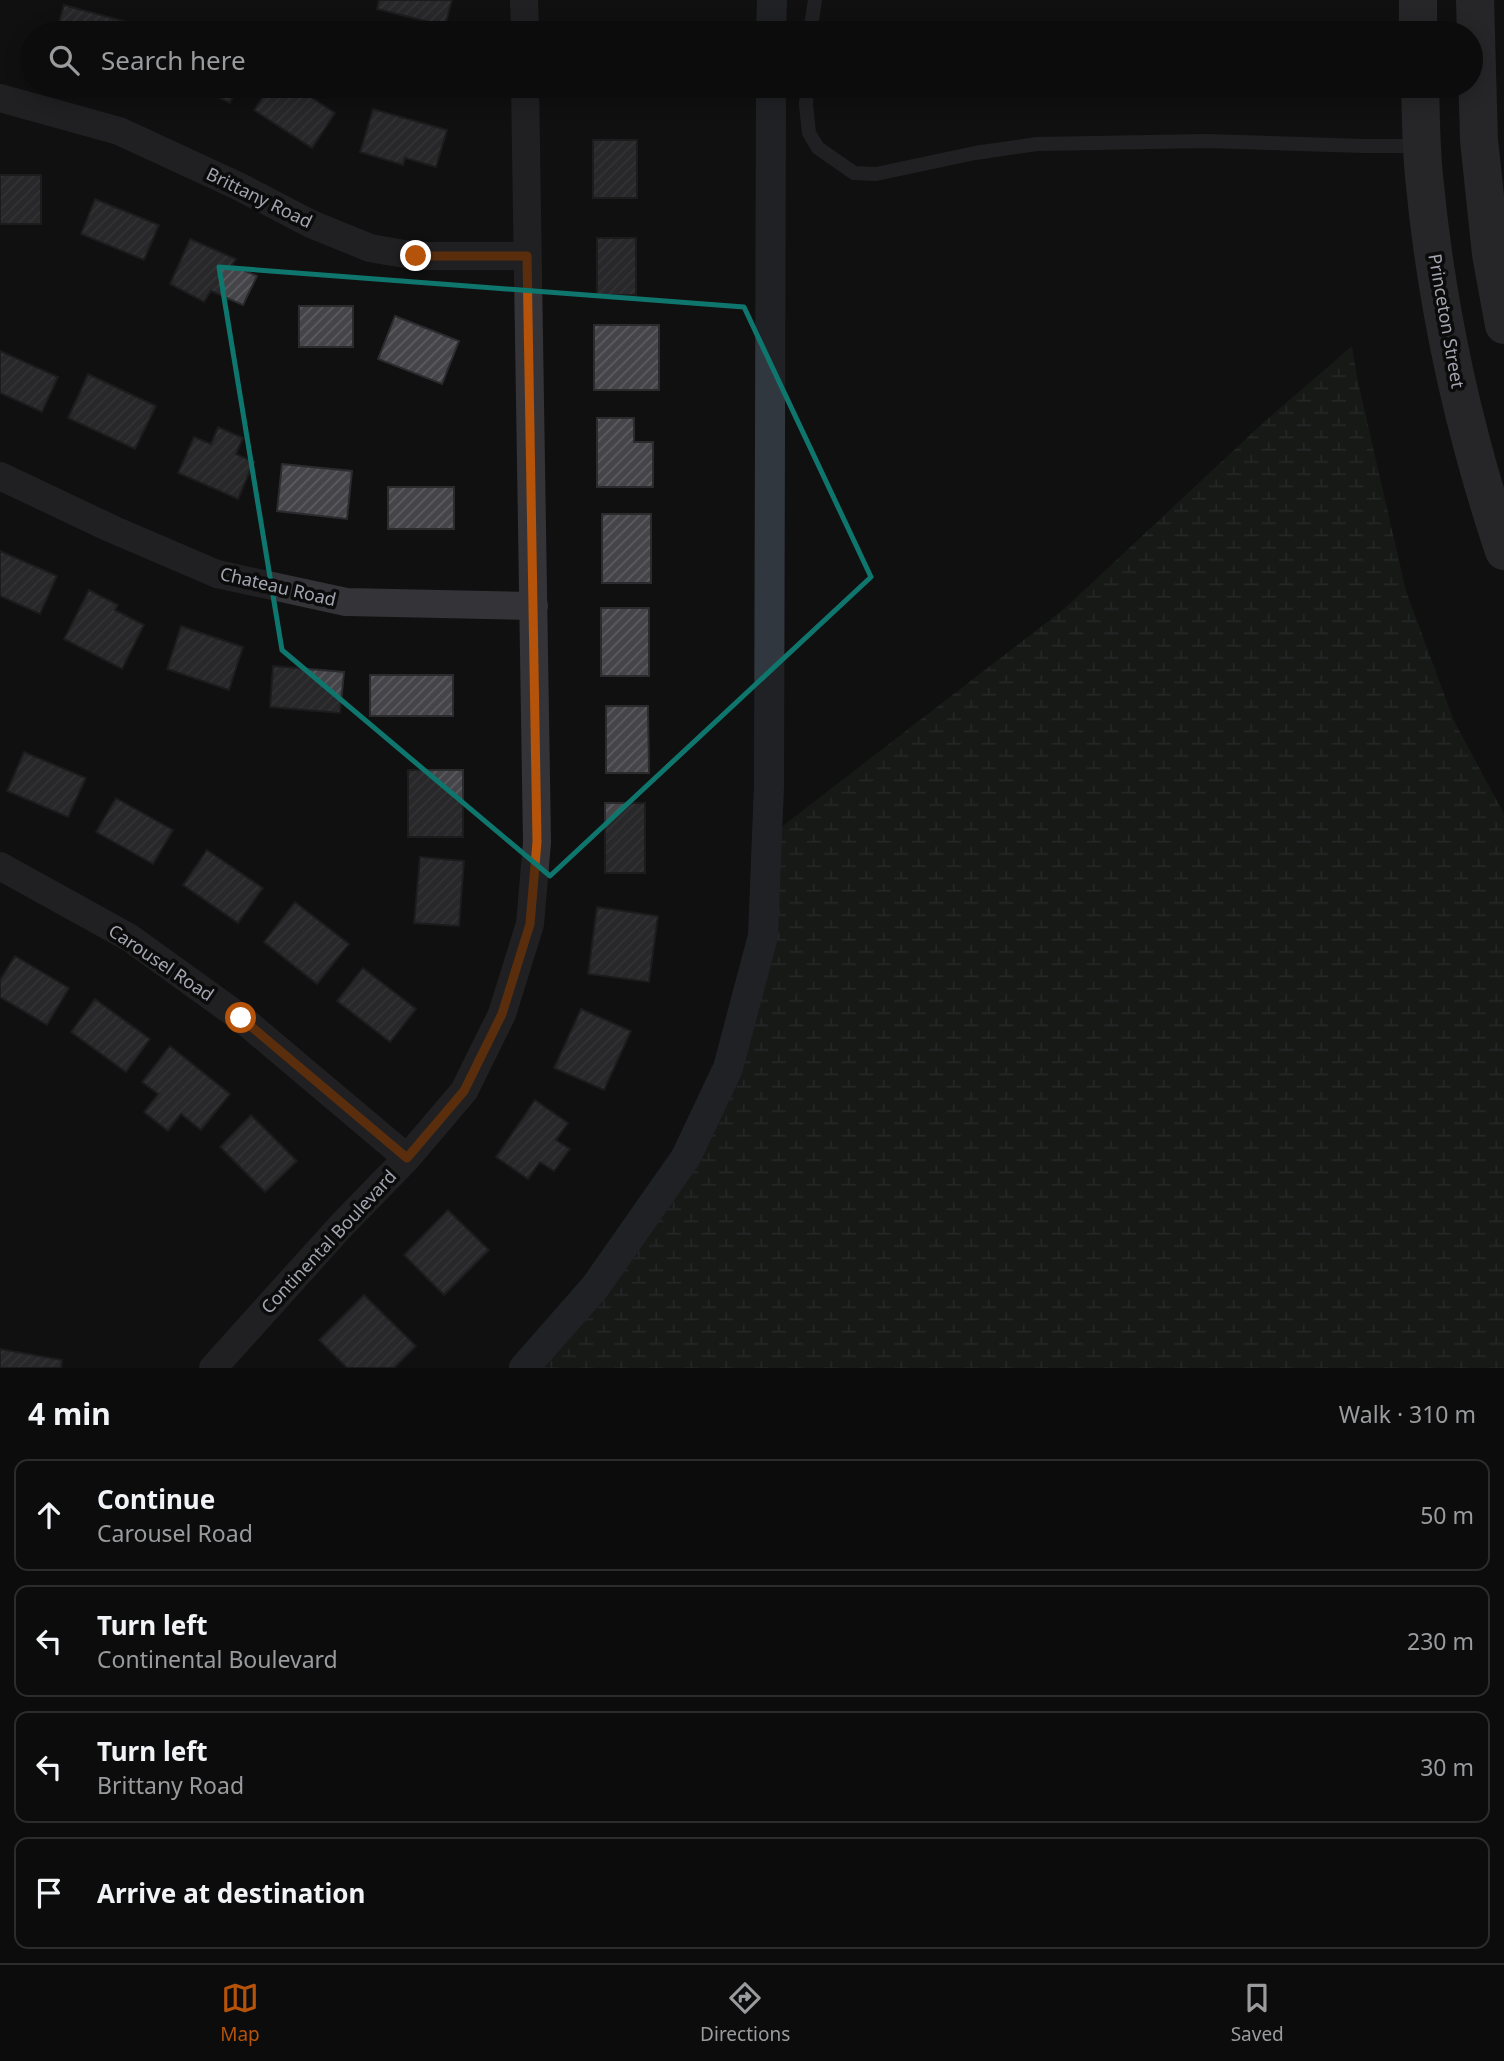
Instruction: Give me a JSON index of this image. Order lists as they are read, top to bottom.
{
  "streets": {
    "main road": ["Princeton Street"],
    "street": [
      "Brittany Road",
      "Chateau Road",
      "Carousel Road",
      "Continental Boulevard"
    ]
  },
  "crossings": [
    ["Brittany Road", "Continental Boulevard"],
    ["Chateau Road", "Continental Boulevard"],
    ["Carousel Road", "Continental Boulevard"]
  ],
  "page": {
    "search": "Search here",
    "heading": ["4 min", "Walk · 310 m"],
    "list": [
      ["Continue", "Carousel Road", "50 m"],
      ["Turn left", "Continental Boulevard", "230 m"],
      ["Turn left", "Brittany Road", "30 m"],
      "Arrive at destination"
    ],
    "nav": ["Map", "Directions", "Saved"]
  }
}
